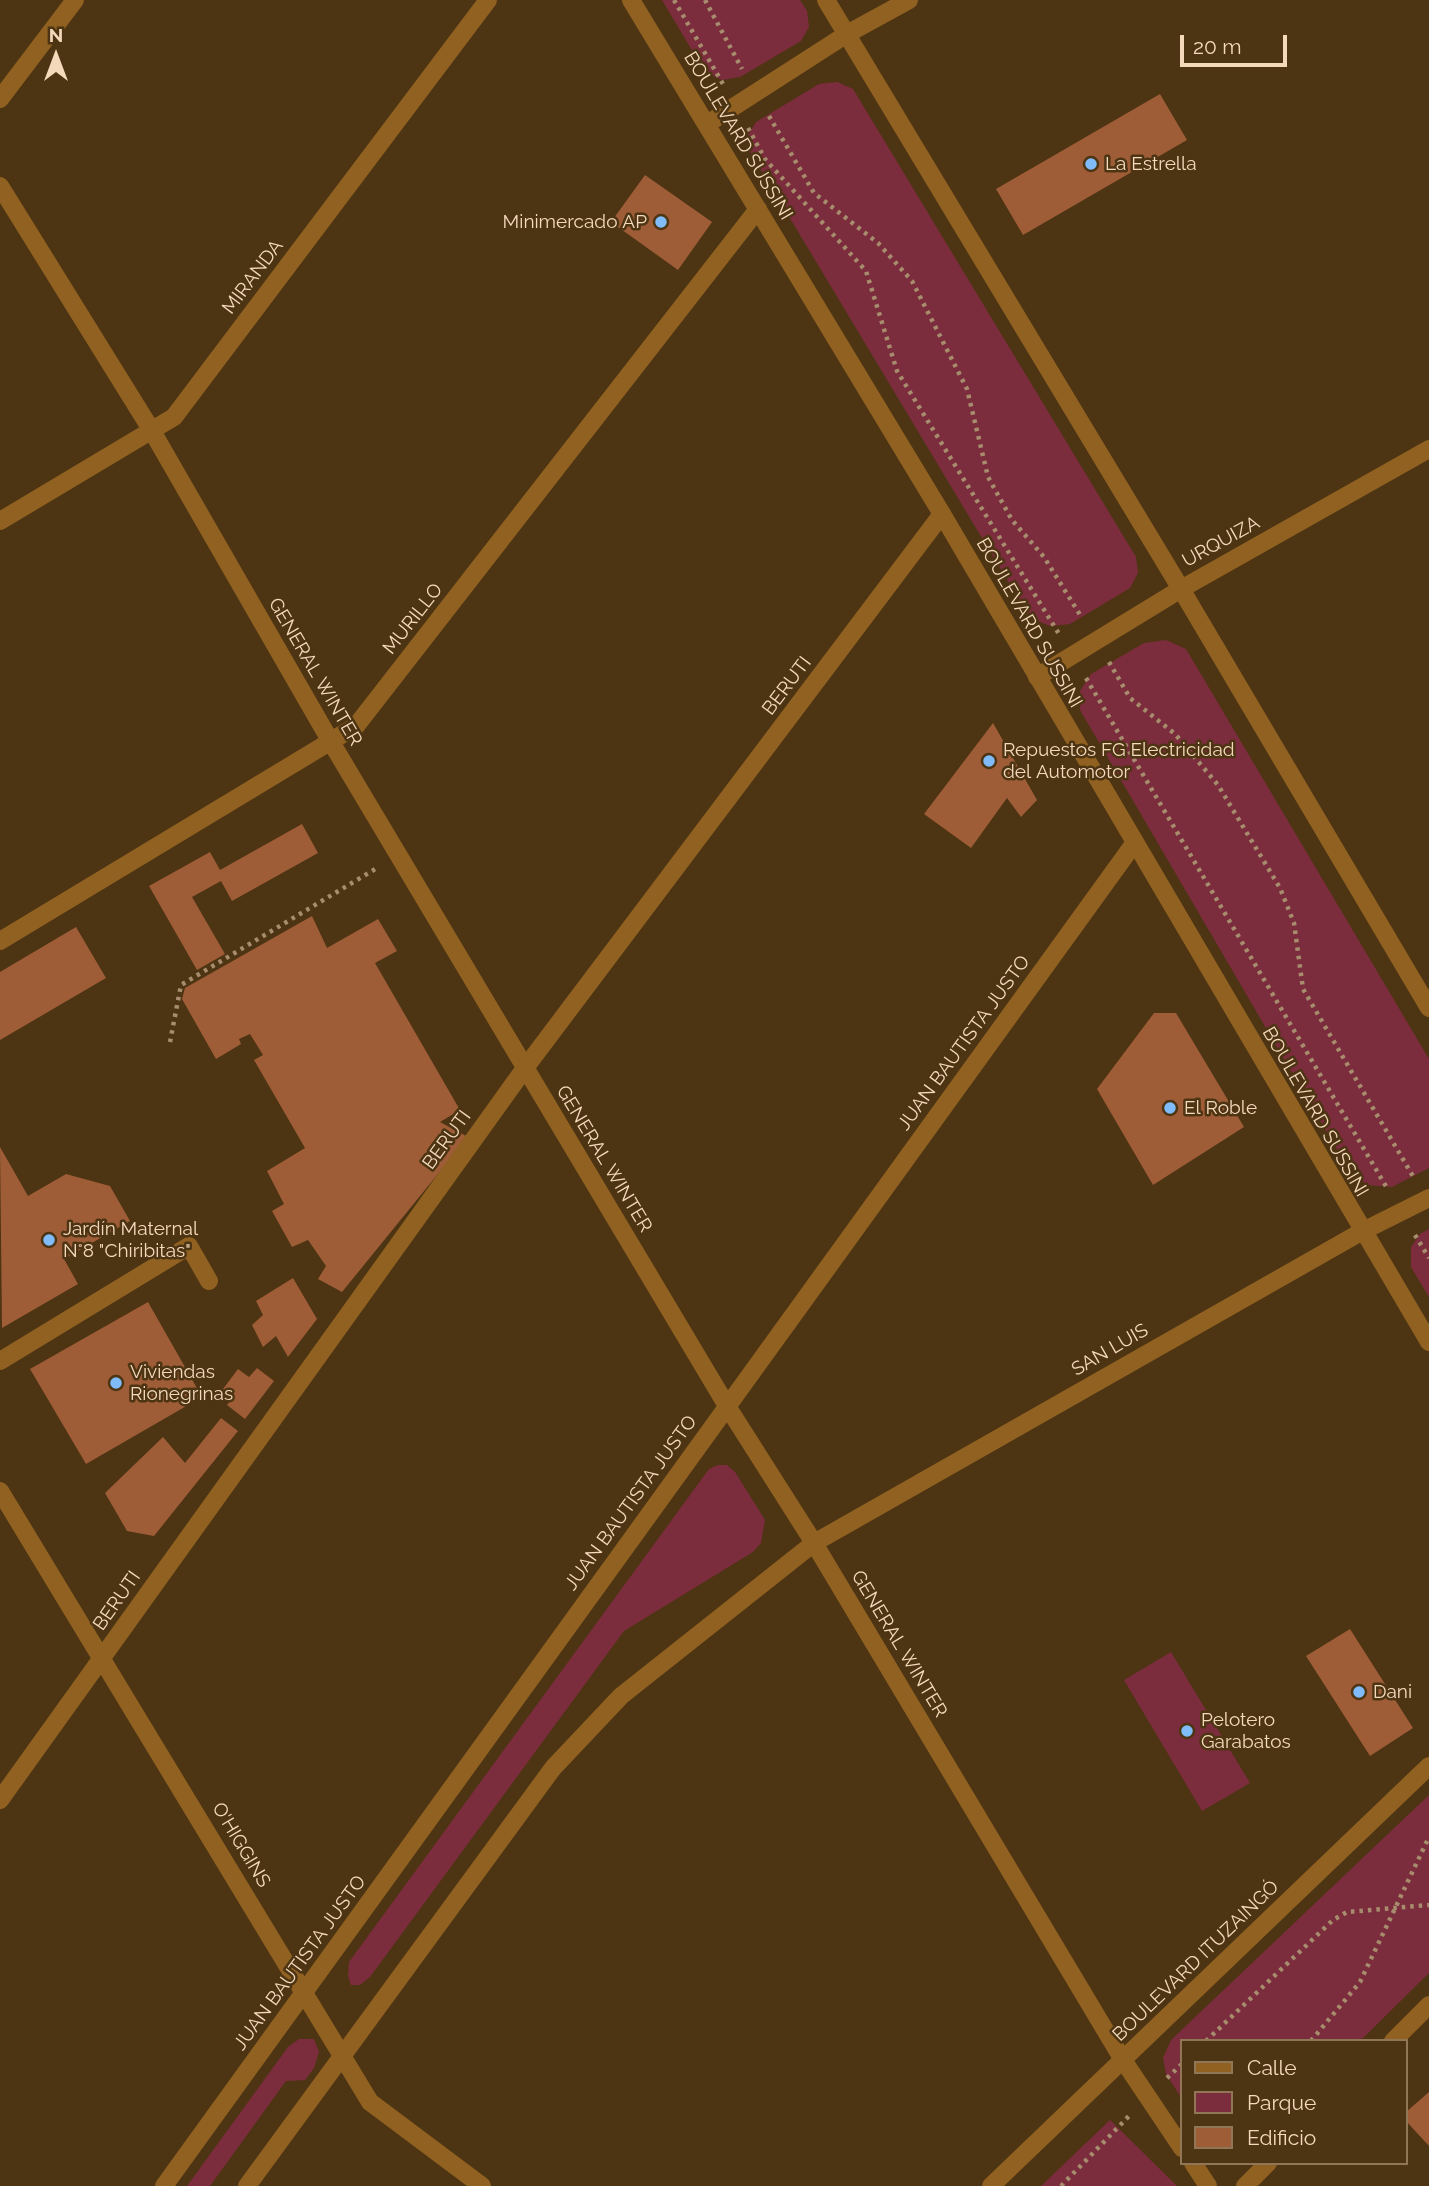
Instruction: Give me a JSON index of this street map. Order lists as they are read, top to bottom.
{
  "streets": {
    "street": [
      "BOULEVARD SUSSINI",
      "MIRANDA",
      "URQUIZA",
      "MURILLO",
      "GENERAL WINTER",
      "BERUTI",
      "JUAN BAUTISTA JUSTO",
      "SAN LUIS",
      "O'HIGGINS",
      "BOULEVARD ITUZAINGÓ"
    ]
  },
  "crossings": [
    ["BOULEVARD SUSSINI", "URQUIZA"],
    ["BOULEVARD SUSSINI", "MURILLO"],
    ["BOULEVARD SUSSINI", "BERUTI"],
    ["BOULEVARD SUSSINI", "JUAN BAUTISTA JUSTO"],
    ["BOULEVARD SUSSINI", "SAN LUIS"],
    ["MIRANDA", "GENERAL WINTER"],
    ["MURILLO", "GENERAL WINTER"],
    ["GENERAL WINTER", "BERUTI"],
    ["GENERAL WINTER", "JUAN BAUTISTA JUSTO"],
    ["GENERAL WINTER", "SAN LUIS"],
    ["GENERAL WINTER", "BOULEVARD ITUZAINGÓ"],
    ["BERUTI", "O'HIGGINS"],
    ["JUAN BAUTISTA JUSTO", "O'HIGGINS"]
  ],
  "places": [
    "La Estrella",
    "Minimercado AP",
    "Repuestos FG Electricidad del Automotor",
    "El Roble",
    "Jardín Maternal N°8 \"Chiribitas\"",
    "Viviendas Rionegrinas",
    "Dani",
    "Pelotero Garabatos"
  ],
  "legend": ["Calle", "Parque", "Edificio"],
  "scale_bar": "20 m",
  "north": "top"
}
